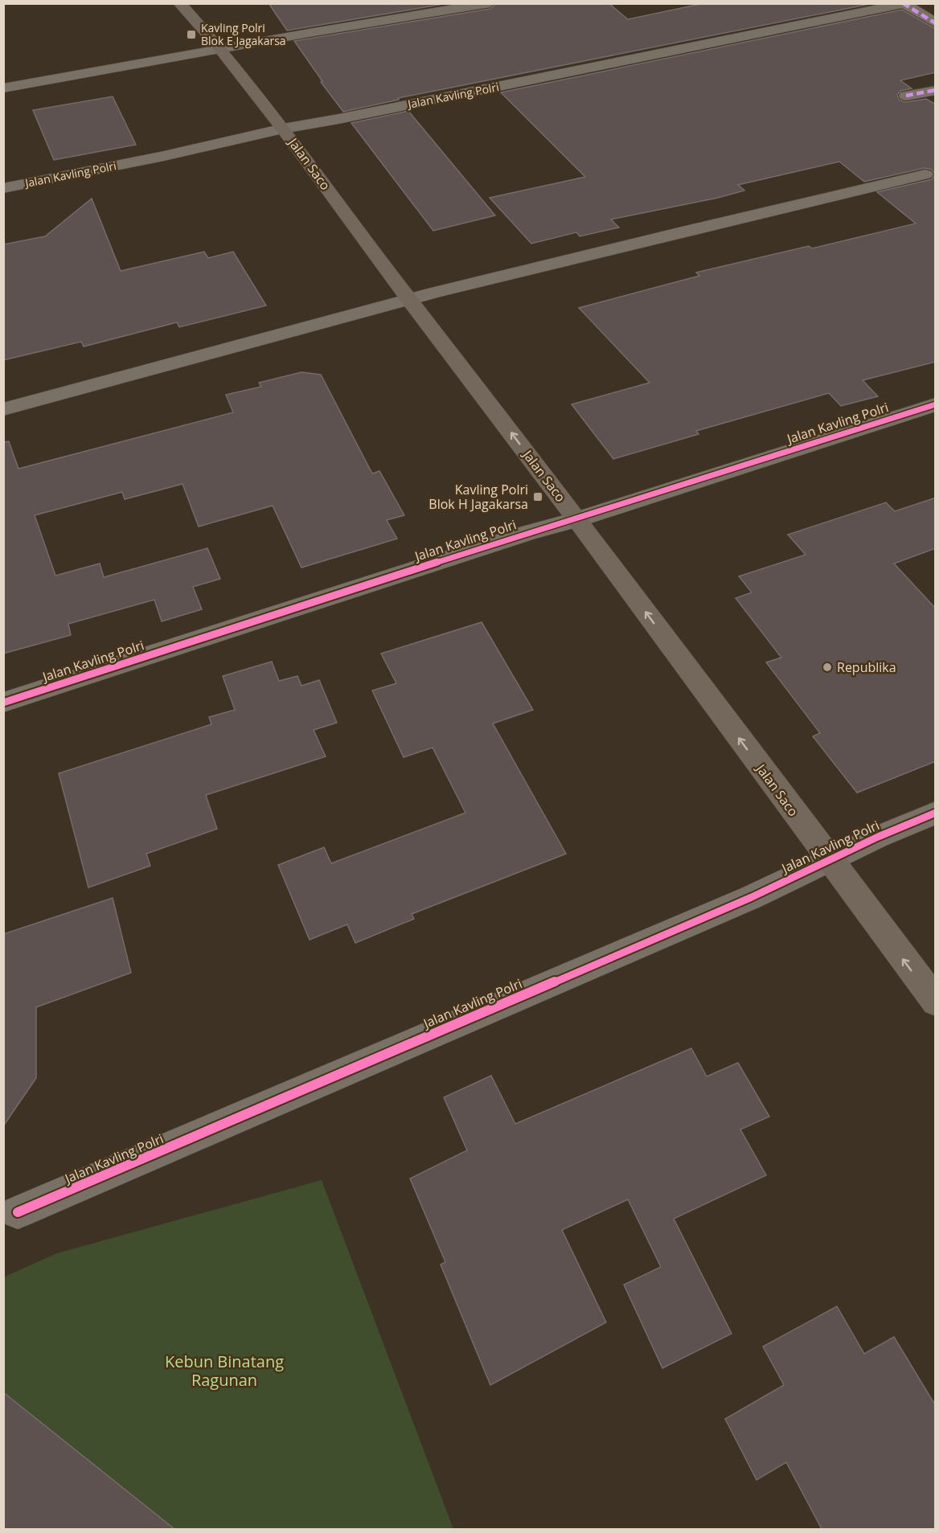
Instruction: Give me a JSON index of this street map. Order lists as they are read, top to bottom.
{
  "streets": {
    "main road": ["Jalan Saco"],
    "street": ["Jalan Kavling Polri"]
  },
  "crossings": [
    ["Jalan Kavling Polri", "Jalan Saco"]
  ],
  "one_way": ["Jalan Saco"],
  "parks": ["Kebun Binatang Ragunan"],
  "places": {
    "transit": ["Kavling Polri Blok E Jagakarsa", "Kavling Polri Blok H Jagakarsa"],
    "other": ["Republika"]
  }
}
